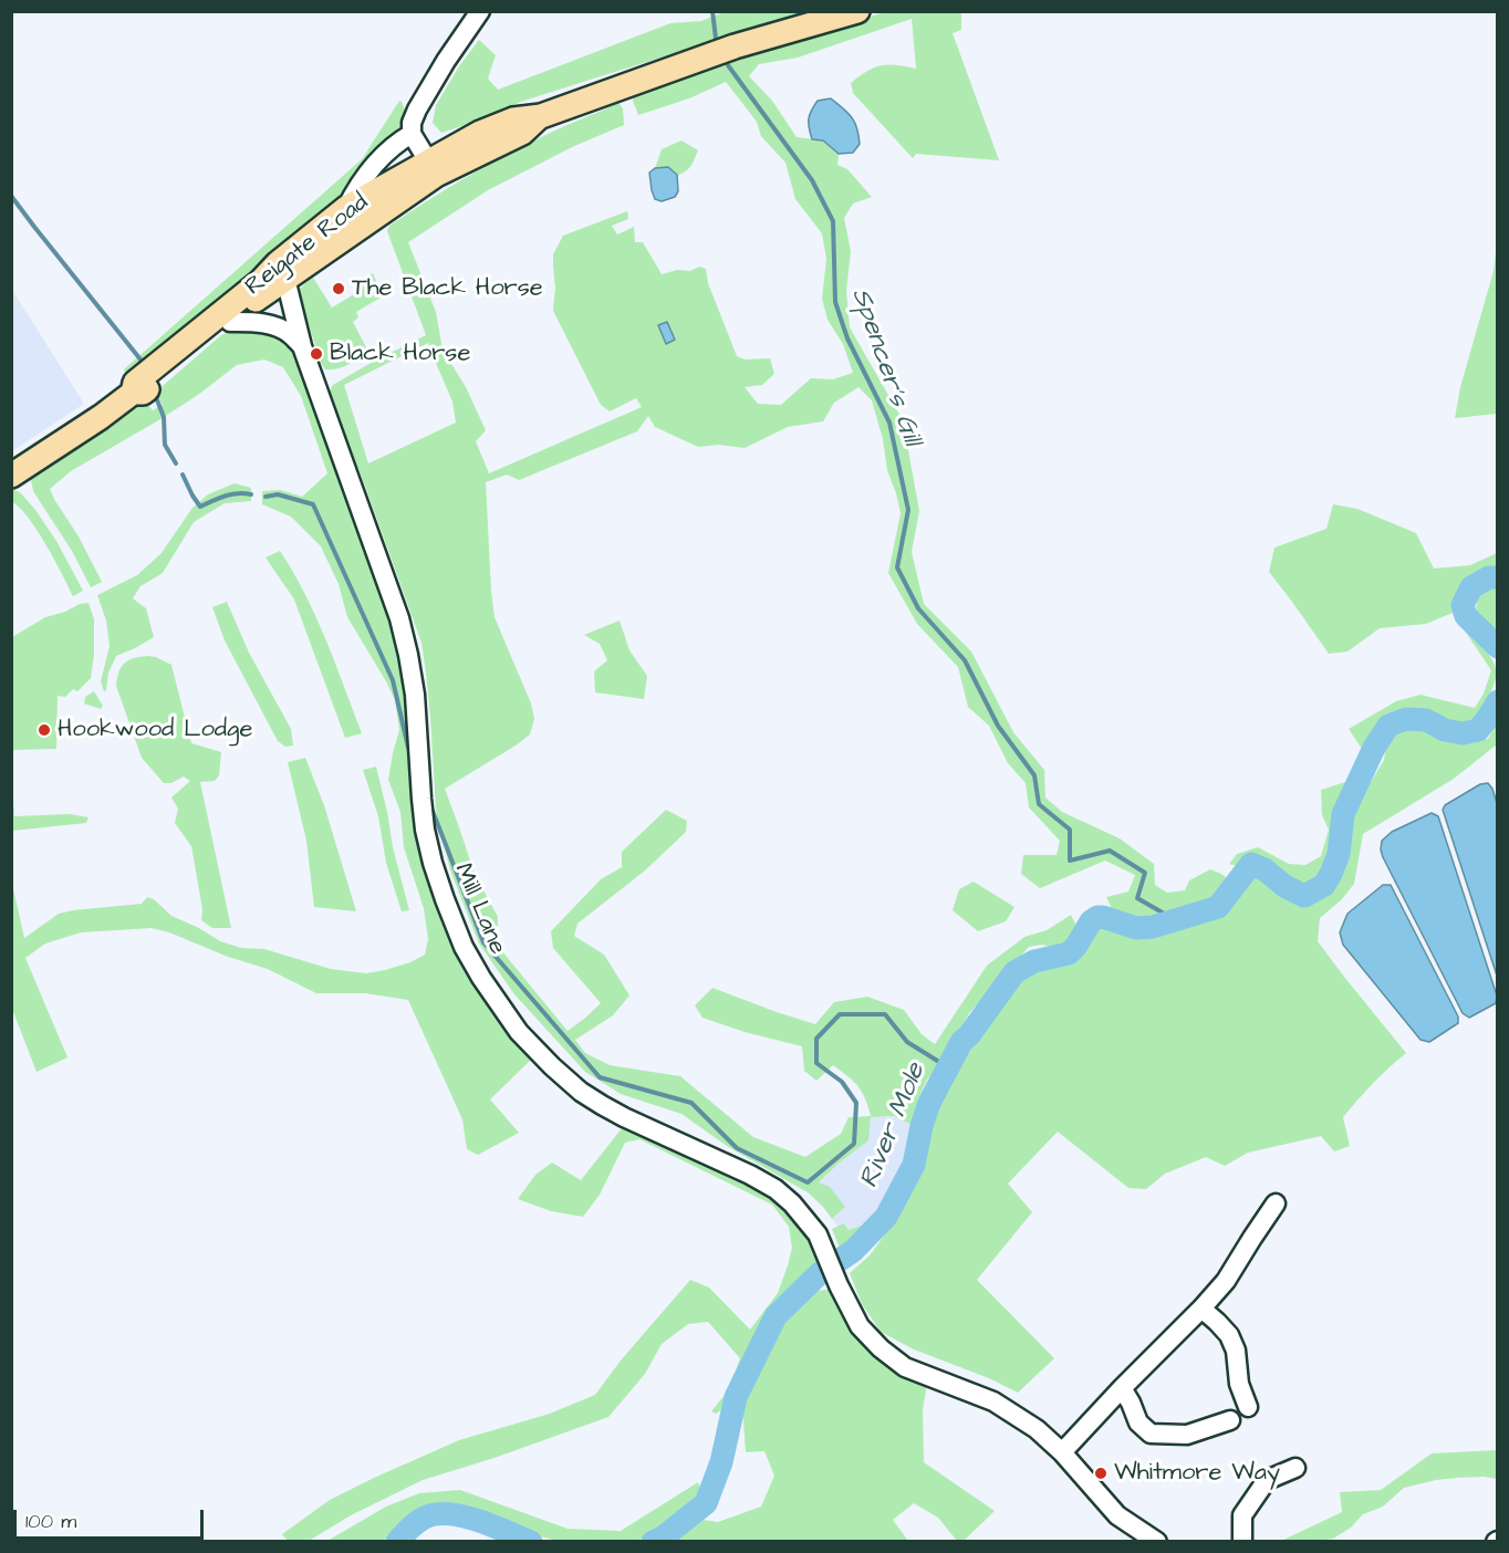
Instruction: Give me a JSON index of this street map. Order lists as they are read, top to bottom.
{
  "streets": {
    "main road": ["Reigate Road"],
    "street": ["Mill Lane"]
  },
  "crossings": [
    ["Reigate Road", "Mill Lane"]
  ],
  "water": ["Spencer's Gill", "River Mole"],
  "places": [
    "The Black Horse",
    "Black Horse",
    "Hookwood Lodge",
    "Whitmore Way"
  ],
  "scale_bar": "100 m"
}
